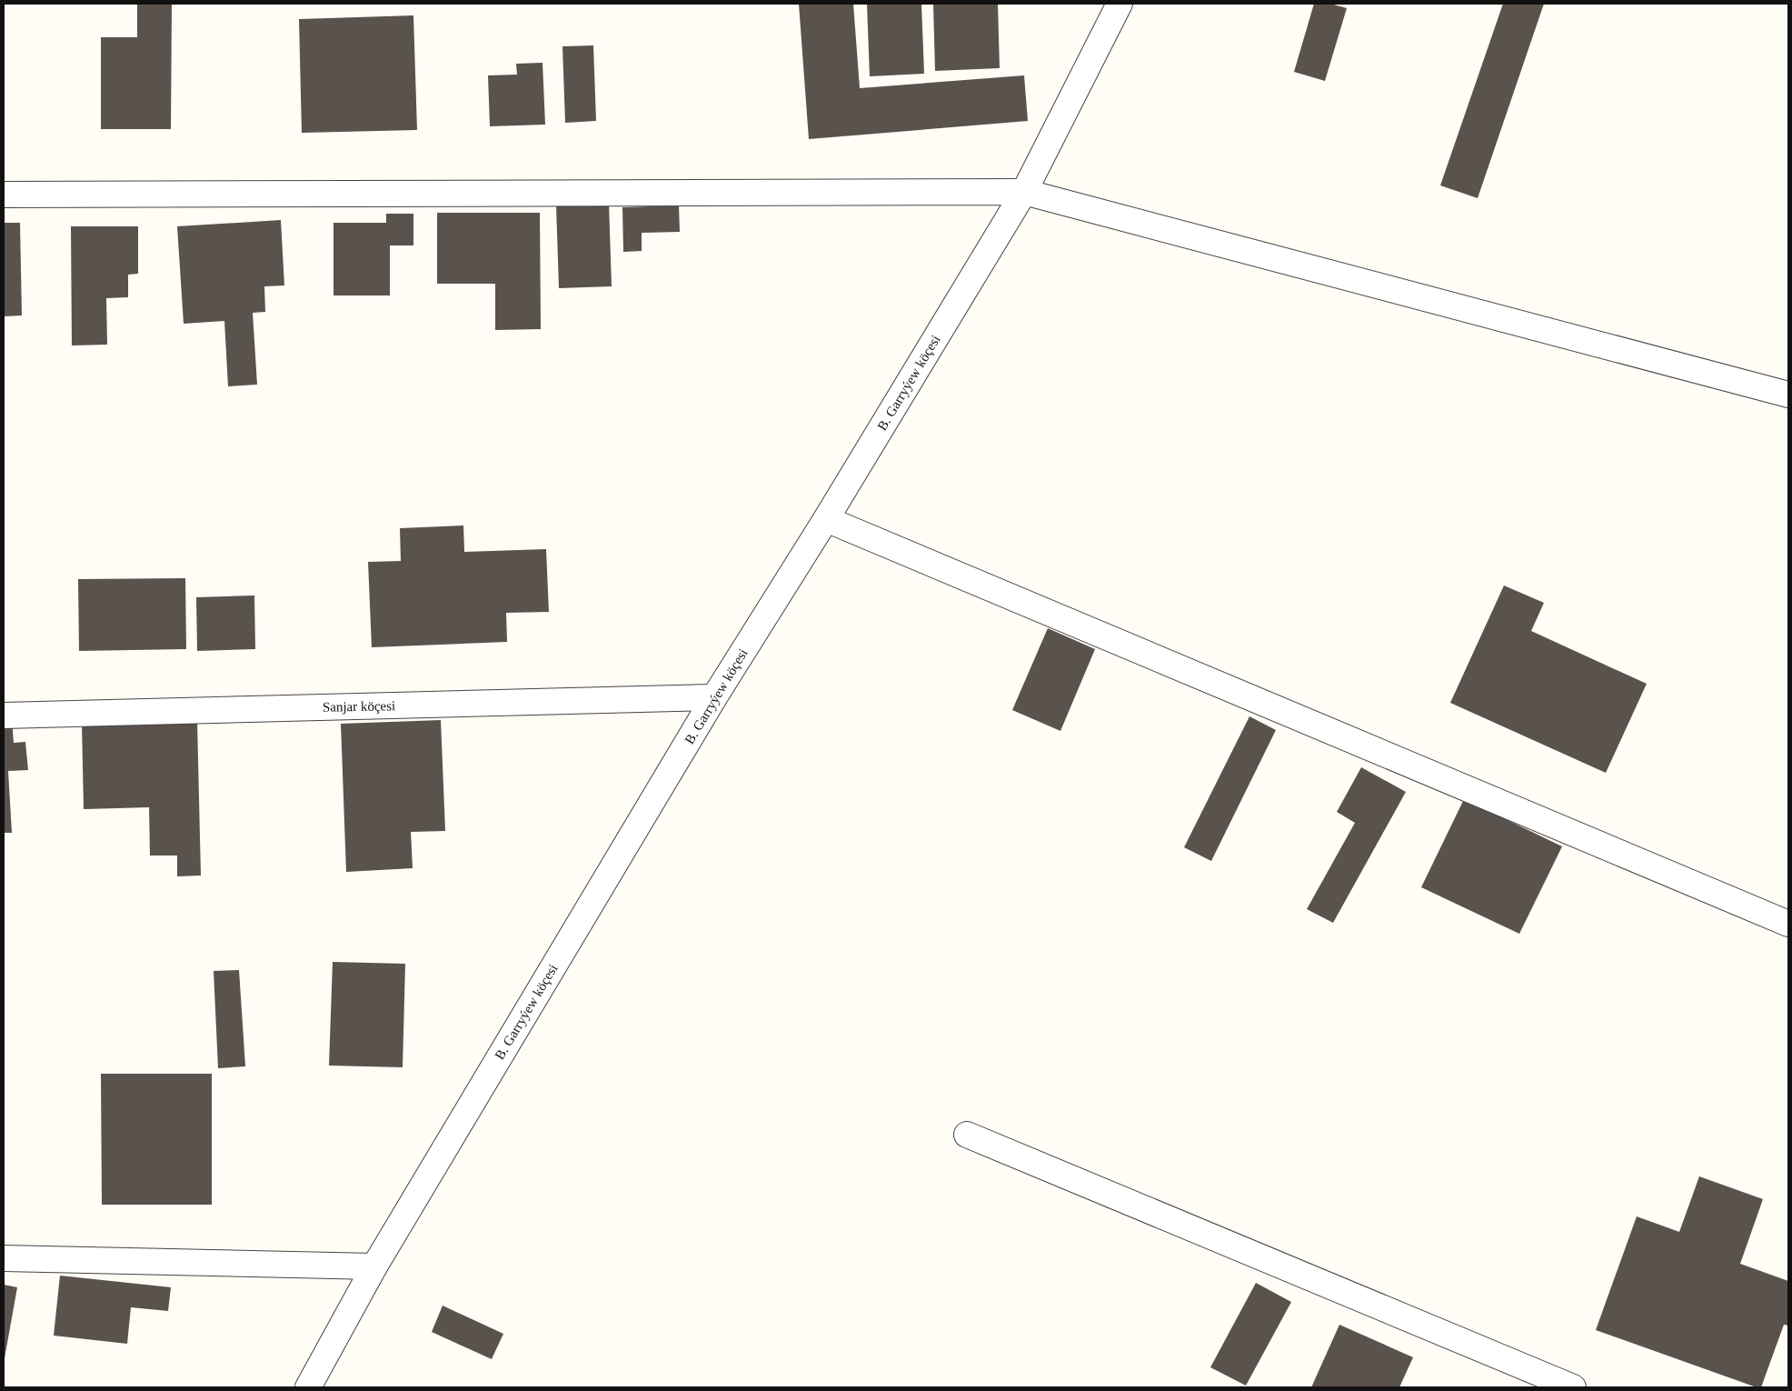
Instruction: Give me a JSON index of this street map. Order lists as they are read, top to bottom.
{
  "streets": {
    "street": ["B. Garryýew köçesi", "Sanjar köçesi"]
  },
  "crossings": [
    ["B. Garryýew köçesi", "Sanjar köçesi"]
  ]
}
